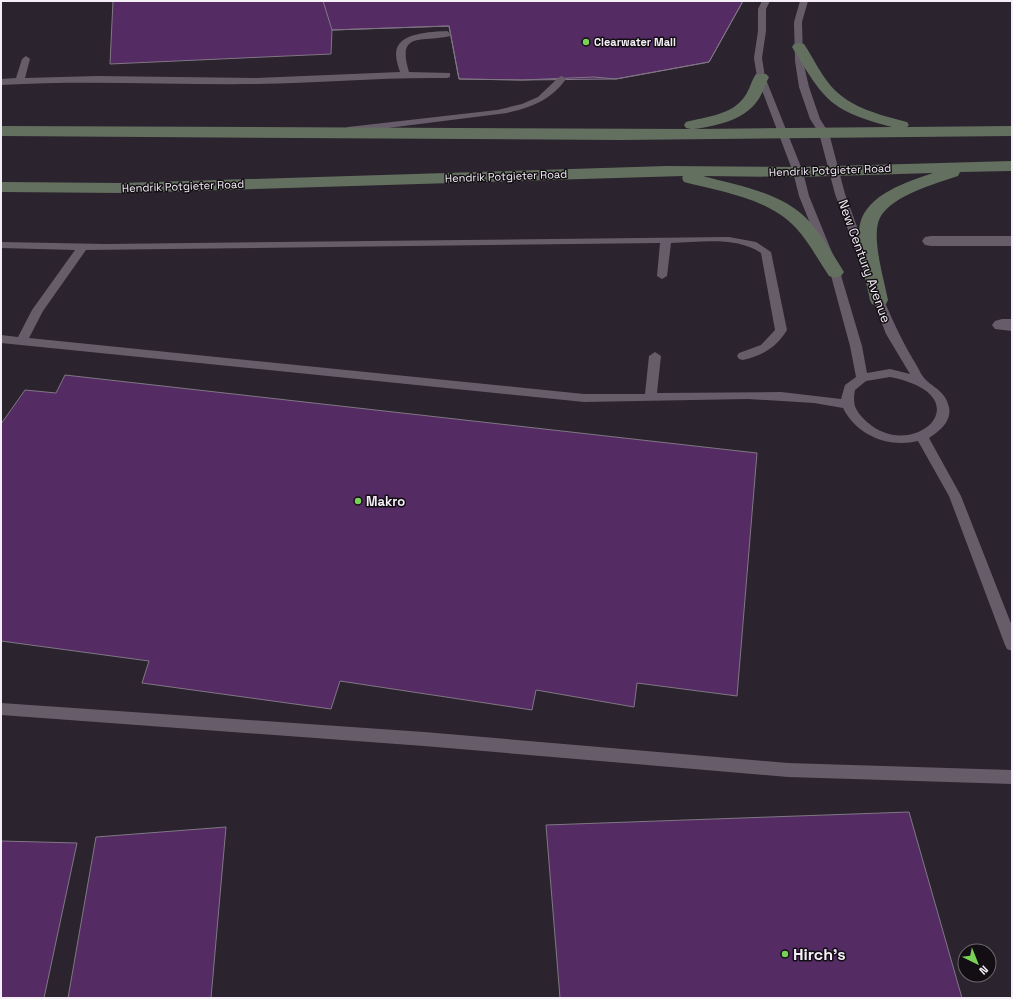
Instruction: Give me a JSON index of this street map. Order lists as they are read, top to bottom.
{
  "streets": {
    "main road": ["Hendrik Potgieter Road"],
    "lane": ["New Century Avenue"]
  },
  "crossings": [
    ["Hendrik Potgieter Road", "New Century Avenue"]
  ],
  "places": ["Clearwater Mall", "Makro", "Hirch's"],
  "north": "bottom right"
}
